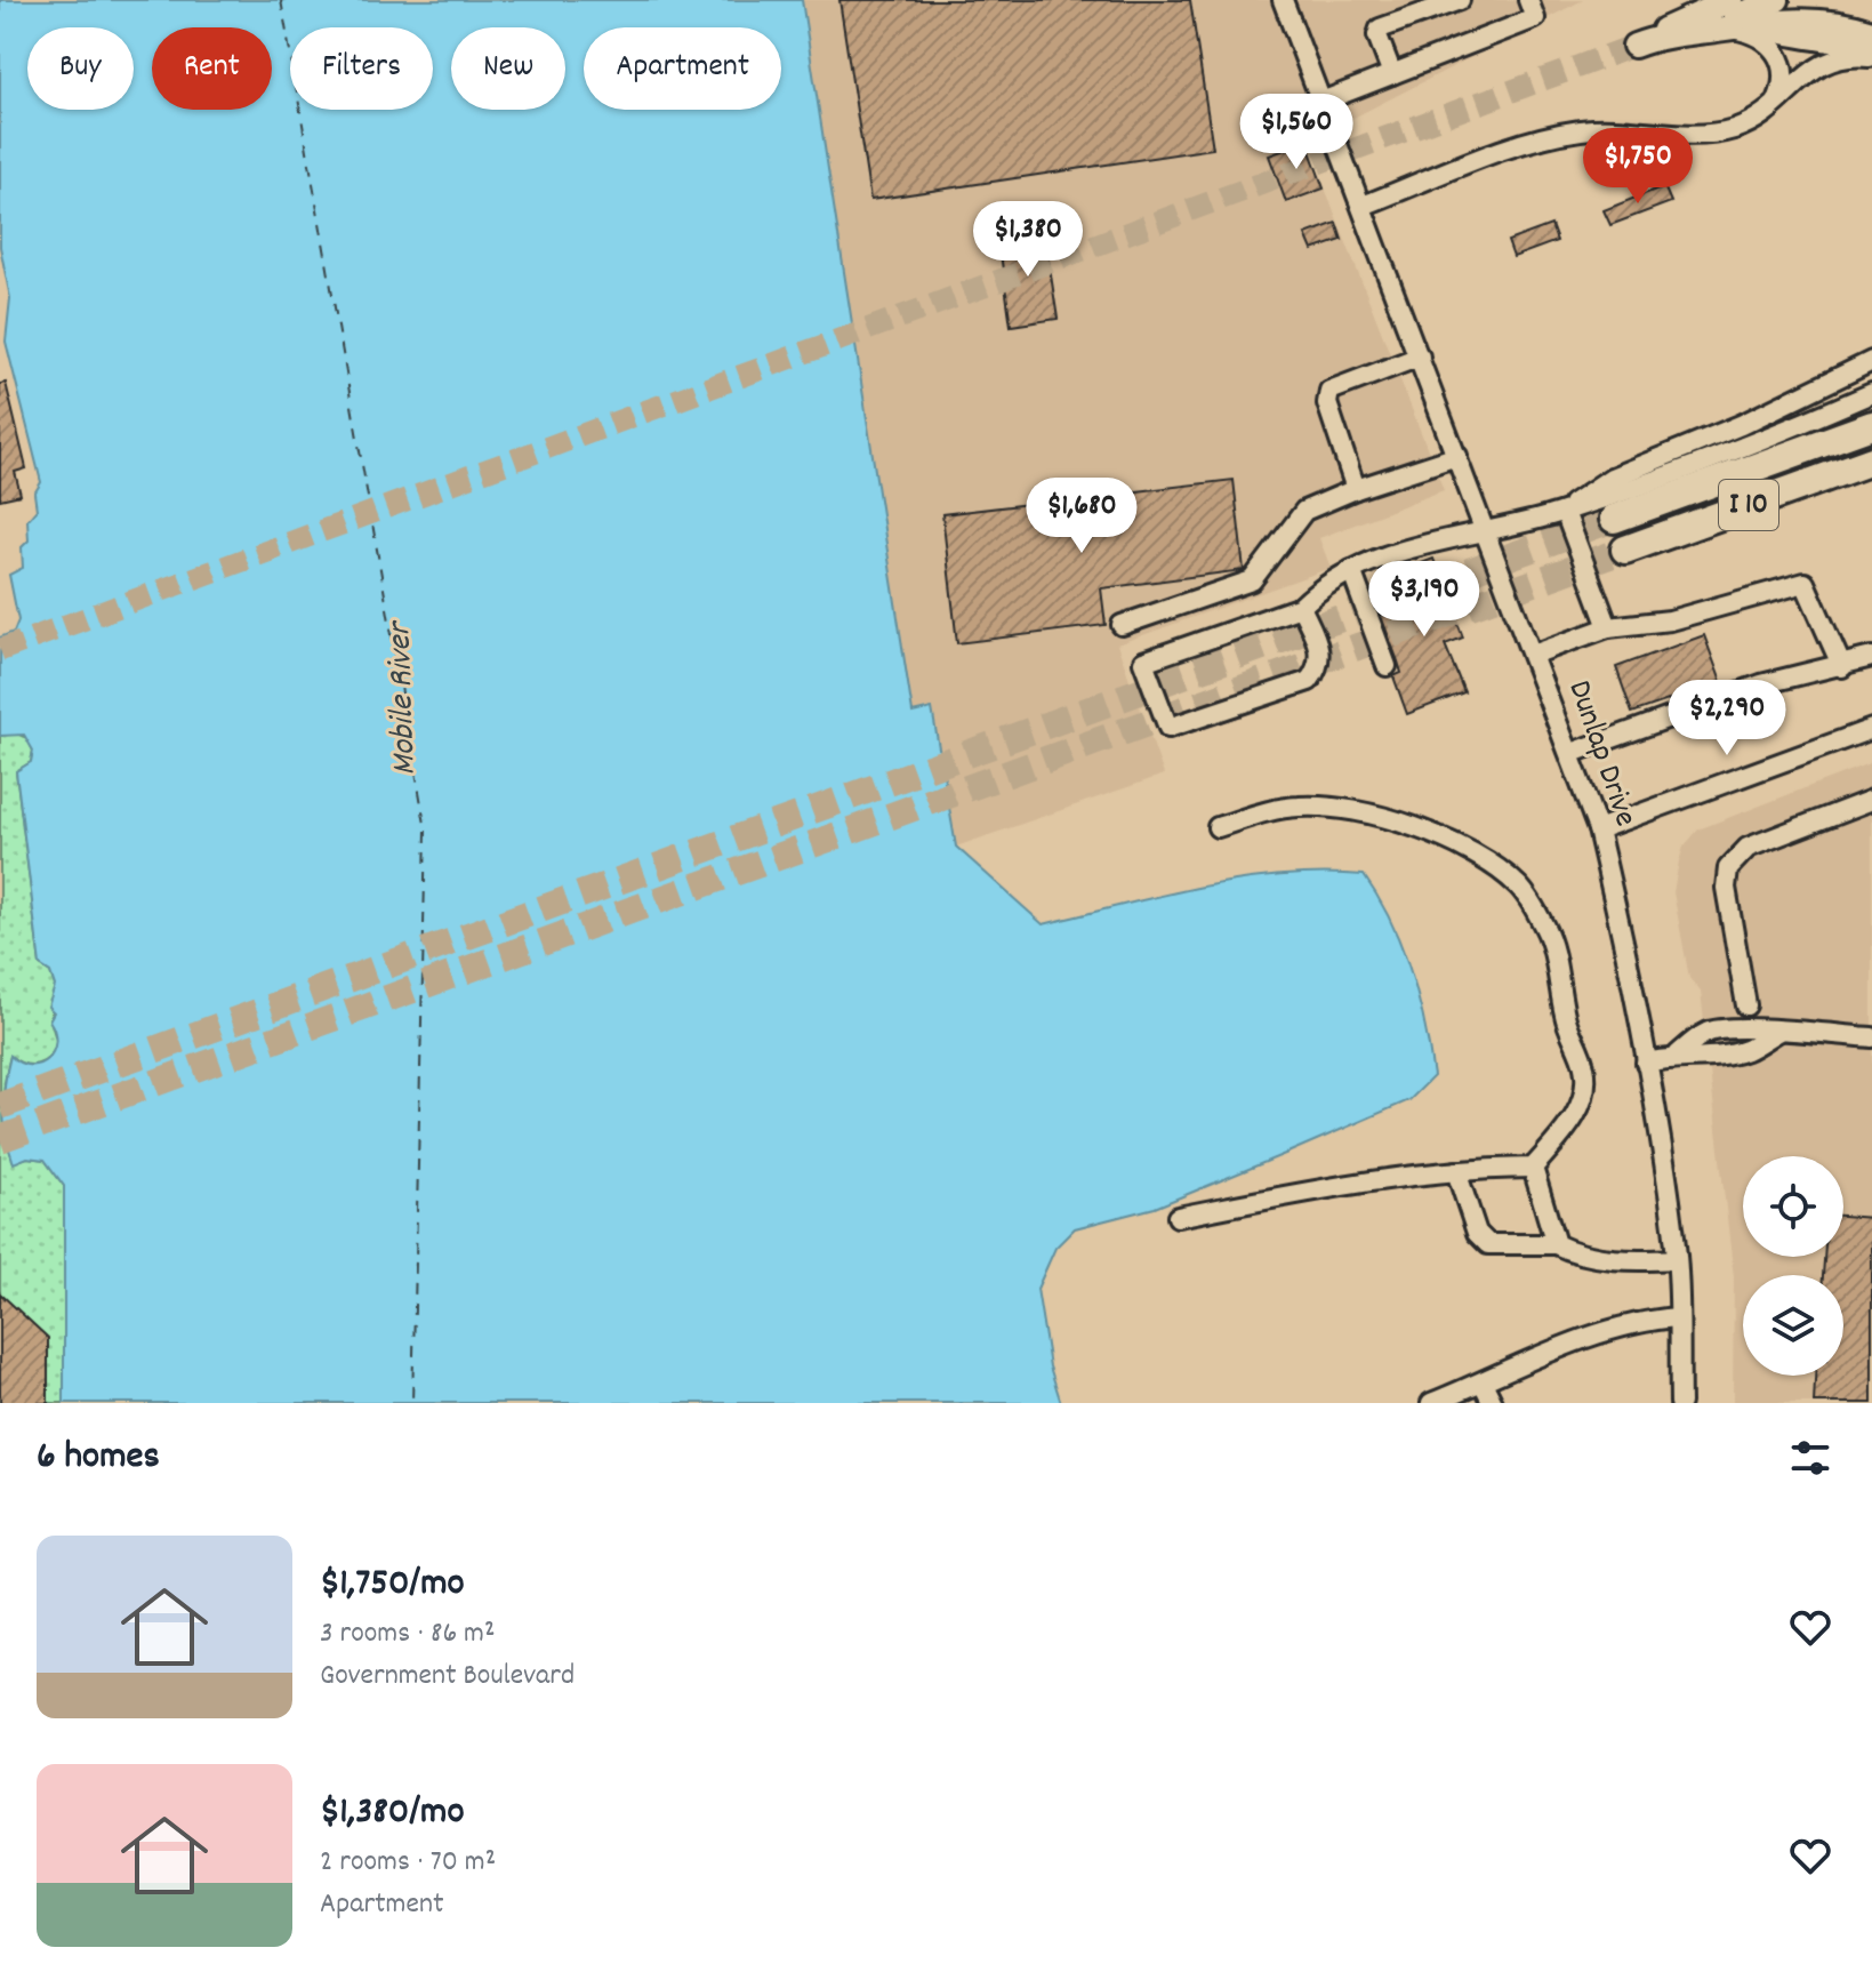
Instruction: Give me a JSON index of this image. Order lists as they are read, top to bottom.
{
  "streets": {
    "highway": ["I 10"],
    "street": ["Dunlap Drive"]
  },
  "water": ["Mobile River"],
  "page": {
    "chip": [
      "Buy",
      "Rent",
      "Filters",
      "New",
      "Apartment"
    ],
    "price": [
      "$1,560",
      "$1,750",
      "$1,380",
      "$1,680",
      "$3,190",
      "$2,290"
    ],
    "heading": "6 homes",
    "list": [
      {
        "name": "$1,750/mo",
        "note": "3 rooms · 86 m² · Government Boulevard"
      },
      {
        "name": "$1,380/mo",
        "note": "2 rooms · 70 m² · Apartment"
      }
    ]
  }
}
